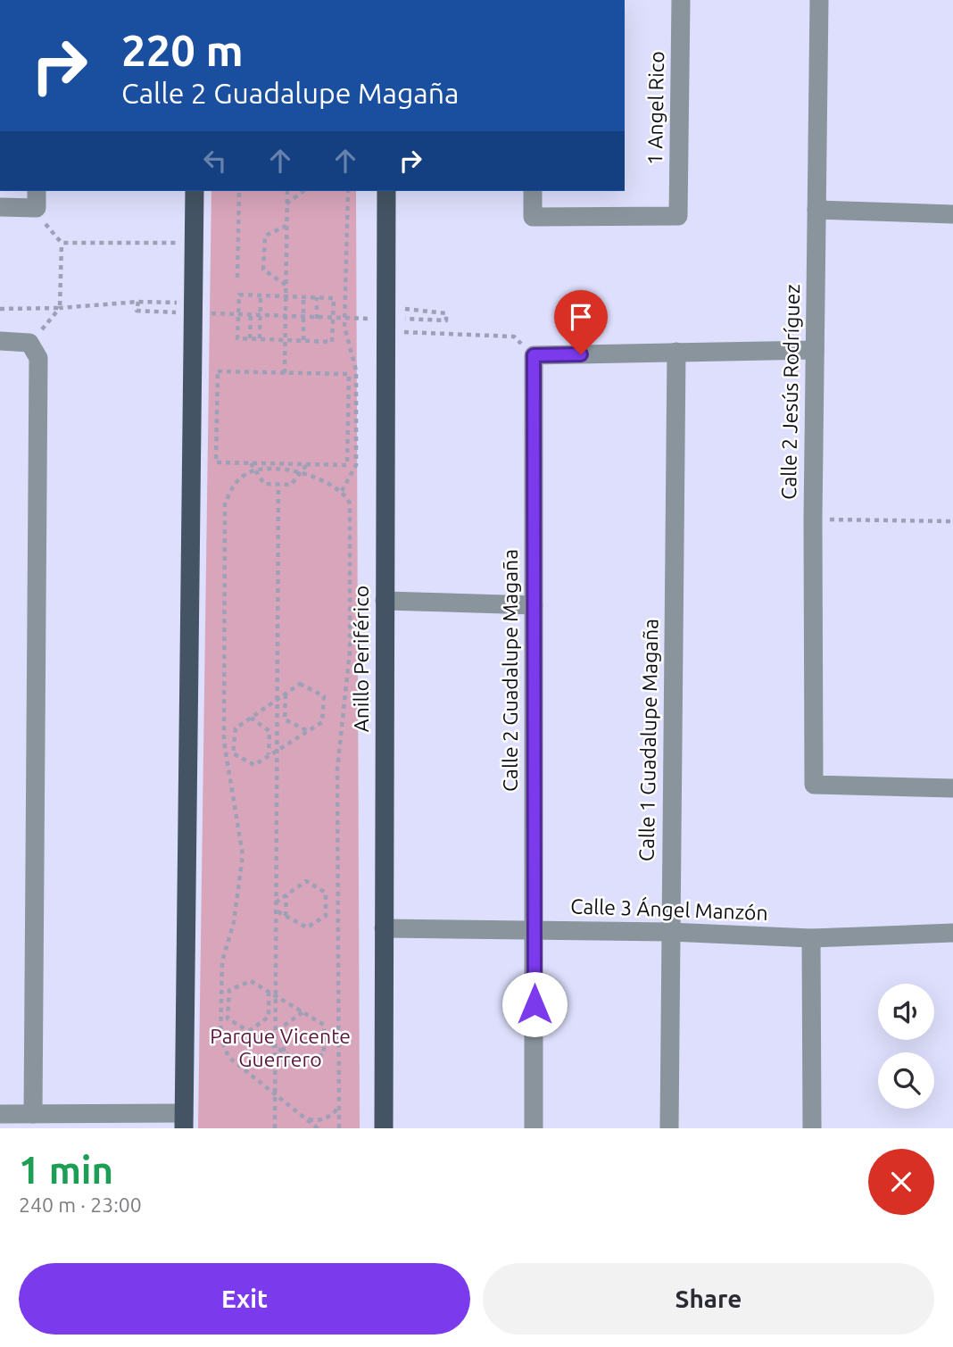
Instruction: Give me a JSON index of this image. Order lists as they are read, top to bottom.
{
  "streets": {
    "main road": ["Anillo Periférico"],
    "street": [
      "1 Angel Rico",
      "Calle 2 Jesús Rodríguez",
      "Calle 2 Guadalupe Magaña",
      "Calle 1 Guadalupe Magaña",
      "Calle 3 Ángel Manzón"
    ]
  },
  "crossings": [
    ["Anillo Periférico", "Calle 3 Ángel Manzón"],
    ["Calle 2 Guadalupe Magaña", "Calle 3 Ángel Manzón"],
    ["Calle 1 Guadalupe Magaña", "Calle 3 Ángel Manzón"]
  ],
  "parks": ["Parque Vicente Guerrero"],
  "page": {
    "turn": ["220 m", "Calle 2 Guadalupe Magaña"],
    "heading": ["1 min", "240 m · 23:00"],
    "buttons": ["Exit", "Share"]
  }
}
